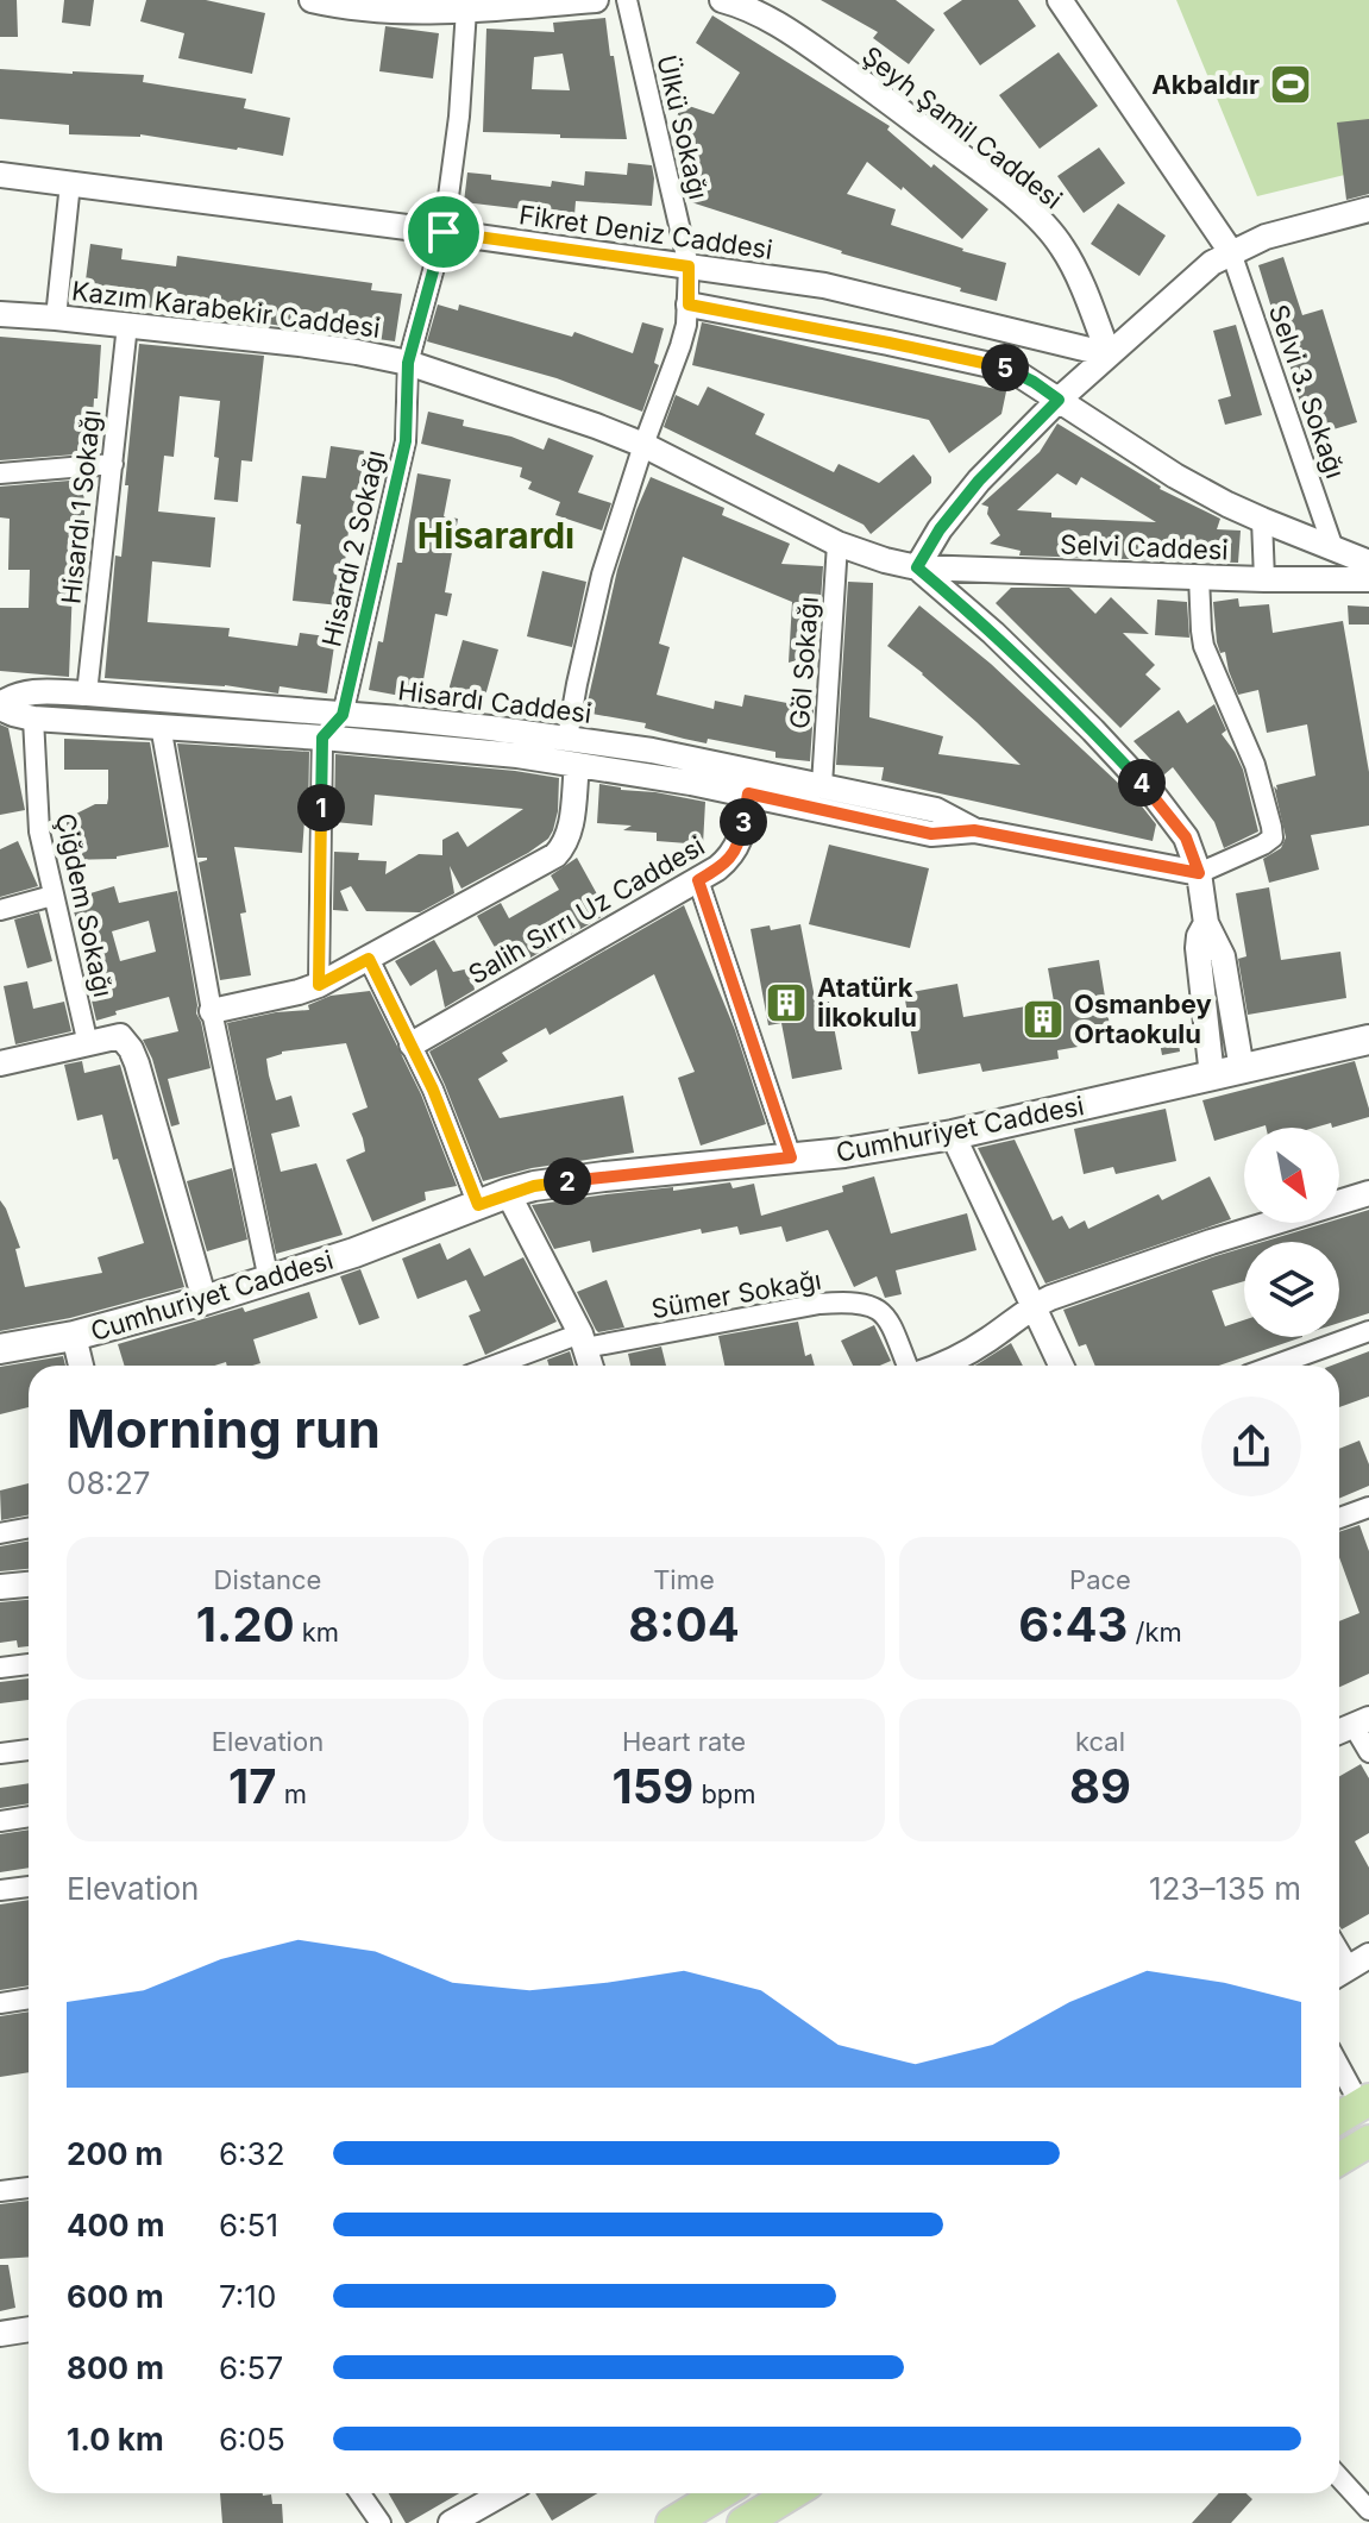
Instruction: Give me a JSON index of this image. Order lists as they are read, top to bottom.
{
  "streets": {
    "main road": ["Cumhuriyet Caddesi"],
    "street": [
      "Ülkü Sokağı",
      "Şeyh Şamil Caddesi",
      "Fikret Deniz Caddesi",
      "Kazım Karabekir Caddesi",
      "Selvi 3. Sokağı",
      "Hisardı 1 Sokağı",
      "Selvi Caddesi",
      "Hisardı 2 Sokağı",
      "Göl Sokağı",
      "Hisardı Caddesi",
      "Çiğdem Sokağı",
      "Salih Sırrı Uz Caddesi",
      "Sümer Sokağı"
    ]
  },
  "crossings": [
    ["Ülkü Sokağı", "Fikret Deniz Caddesi"],
    ["Ülkü Sokağı", "Kazım Karabekir Caddesi"],
    ["Ülkü Sokağı", "Hisardı Caddesi"],
    ["Şeyh Şamil Caddesi", "Fikret Deniz Caddesi"],
    ["Fikret Deniz Caddesi", "Hisardı 2 Sokağı"],
    ["Kazım Karabekir Caddesi", "Hisardı 1 Sokağı"],
    ["Kazım Karabekir Caddesi", "Selvi Caddesi"],
    ["Kazım Karabekir Caddesi", "Hisardı 2 Sokağı"],
    ["Kazım Karabekir Caddesi", "Göl Sokağı"],
    ["Hisardı 1 Sokağı", "Hisardı Caddesi"],
    ["Hisardı 2 Sokağı", "Hisardı Caddesi"],
    ["Göl Sokağı", "Hisardı Caddesi"],
    ["Hisardı Caddesi", "Çiğdem Sokağı"],
    ["Hisardı Caddesi", "Salih Sırrı Uz Caddesi"]
  ],
  "districts": ["Hisarardı"],
  "places": {
    "sports": ["Akbaldır"],
    "building": ["Atatürk İlkokulu", "Osmanbey Ortaokulu"]
  },
  "north": "bottom right",
  "page": {
    "pins": [
      "5",
      "4",
      "1",
      "3",
      "2"
    ],
    "heading": ["Morning run", "08:27"],
    "stats": [
      ["Distance", "1.20 km"],
      ["Time", "8:04"],
      ["Pace", "6:43 /km"],
      ["Elevation", "17 m"],
      ["Heart rate", "159 bpm"],
      ["kcal", "89"]
    ],
    "chart": ["Elevation", "123–135 m"],
    "list": [
      {
        "name": "200 m",
        "note": "6:32"
      },
      {
        "name": "400 m",
        "note": "6:51"
      },
      {
        "name": "600 m",
        "note": "7:10"
      },
      {
        "name": "800 m",
        "note": "6:57"
      },
      {
        "name": "1.0 km",
        "note": "6:05"
      }
    ]
  }
}
